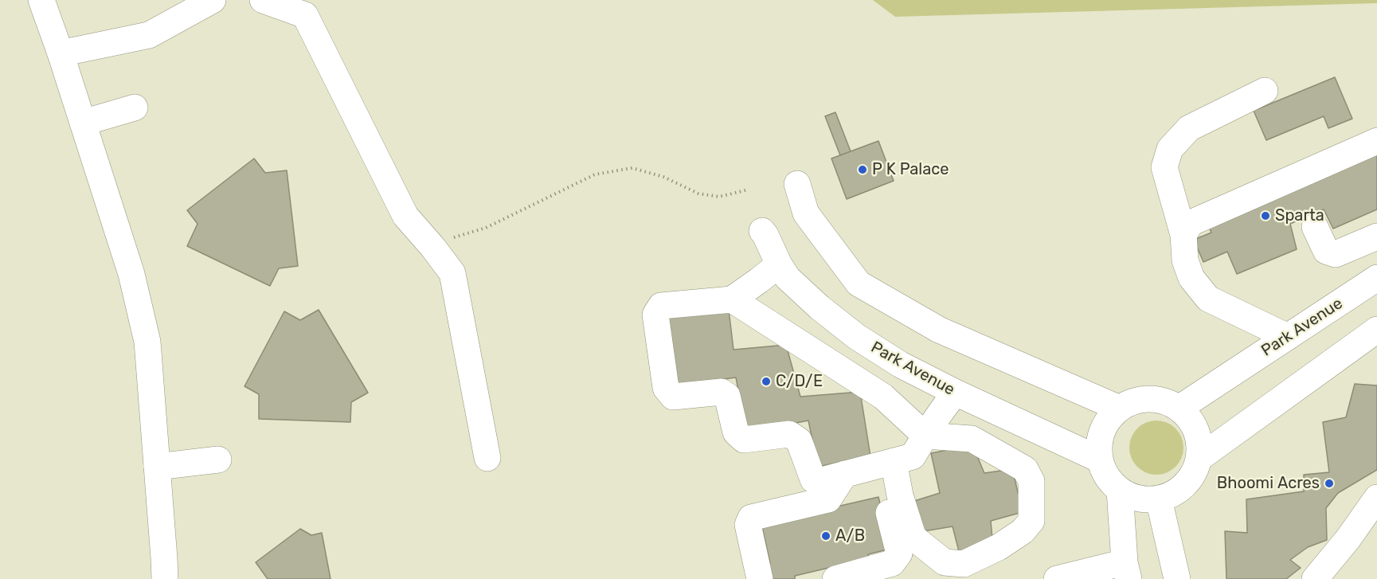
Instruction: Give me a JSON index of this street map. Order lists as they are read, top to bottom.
{
  "streets": {
    "street": ["Park Avenue"]
  },
  "places": [
    "P K Palace",
    "Sparta",
    "C/D/E",
    "Bhoomi Acres",
    "A/B"
  ]
}
